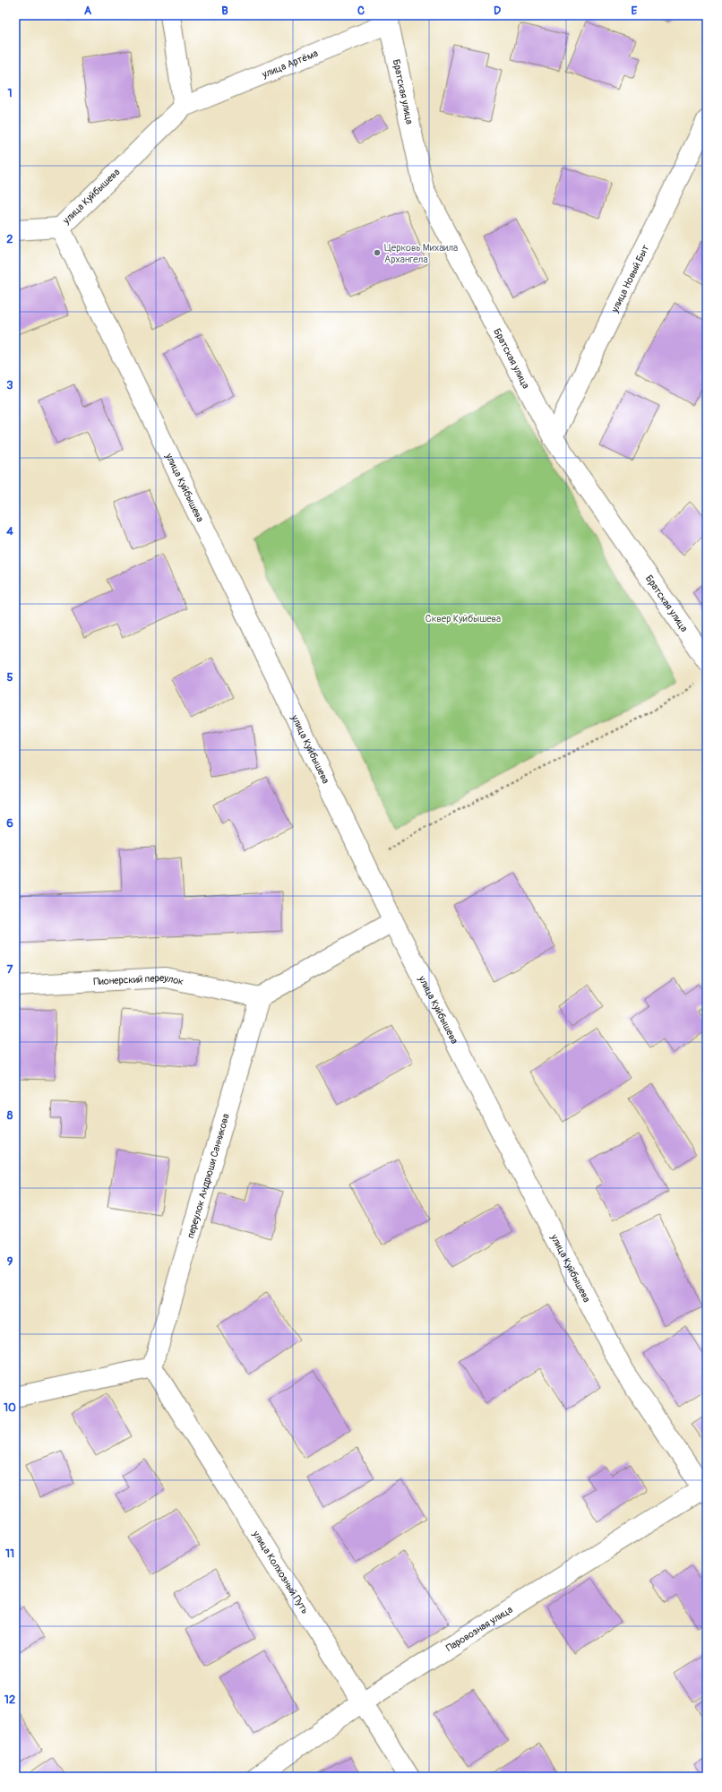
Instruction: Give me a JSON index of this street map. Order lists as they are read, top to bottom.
{
  "streets": {
    "street": [
      "улица Артёма",
      "Братская улица",
      "улица Куйбышева",
      "улица Новый Быт",
      "Пионерский переулок",
      "переулок Андрюши Санникова",
      "улица Колхозный Путь",
      "Паровозная улица"
    ]
  },
  "crossings": [
    ["улица Артёма", "Братская улица"],
    ["улица Артёма", "улица Куйбышева"],
    ["Братская улица", "улица Новый Быт"],
    ["улица Куйбышева", "Паровозная улица"],
    ["Пионерский переулок", "переулок Андрюши Санникова"],
    ["переулок Андрюши Санникова", "улица Колхозный Путь"],
    ["улица Колхозный Путь", "Паровозная улица"]
  ],
  "parks": ["Сквер Куйбышева"],
  "places": ["Церковь Михаила Архангела"],
  "grid": {
    "columns": [
      "A",
      "B",
      "C",
      "D",
      "E"
    ],
    "rows": [
      "1",
      "2",
      "3",
      "4",
      "5",
      "6",
      "7",
      "8",
      "9",
      "10",
      "11",
      "12"
    ]
  }
}
